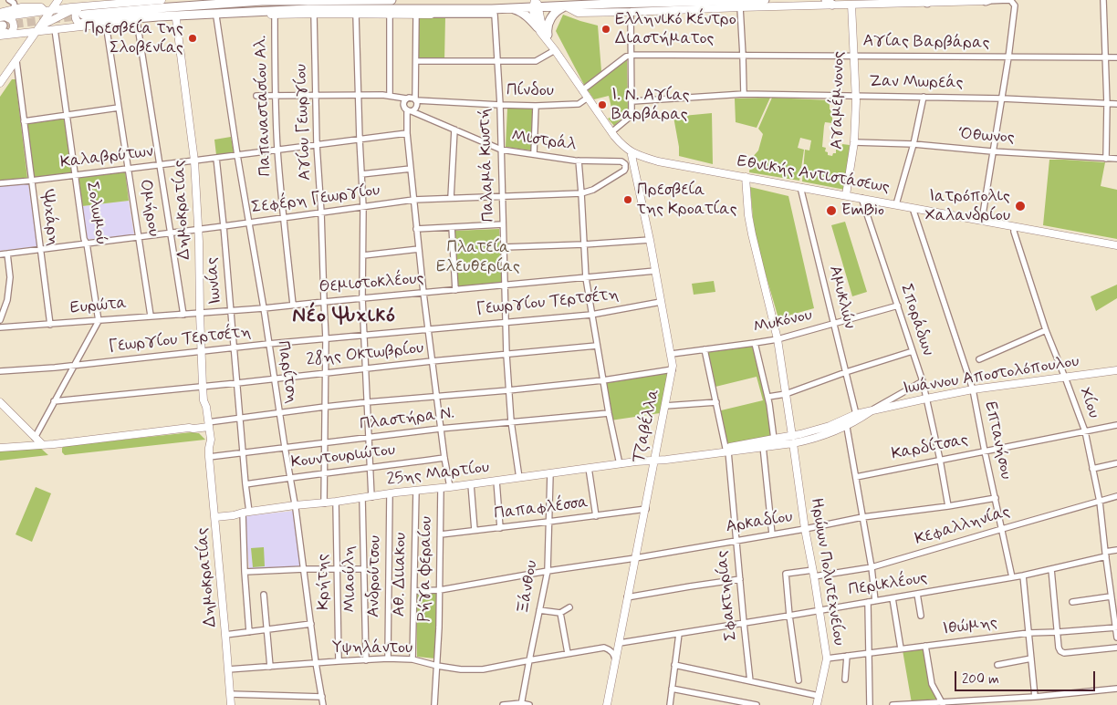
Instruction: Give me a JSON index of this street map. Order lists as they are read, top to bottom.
{
  "streets": {
    "street": [
      "Αγίας Βαρβάρας",
      "Ζαν Μωρεάς",
      "Πίνδου",
      "Αγαμέμνονος",
      "Παπαναστασίου Αλ.",
      "Αγίου Γεωργίου",
      "Όθωνος",
      "Μιστράλ",
      "Καλαβρύτων",
      "Παλαμά Κωστή",
      "Εθνικής Αντιστάσεως",
      "Σεφέρη Γεωργίου",
      "Ομήρου",
      "Δημοκρατίας",
      "Σολωμού",
      "Ψυχάρη",
      "Ιωνίας",
      "Θεμιστοκλέους",
      "Αμυκλών",
      "Γεωργίου Τερτσέτη",
      "Ευρώτα",
      "Σποράδων",
      "Μυκόνου",
      "28ης Οκτωβρίου",
      "Παρίτση",
      "Ιωάννου Αποστολόπουλου",
      "Χίου",
      "Πλαστήρα Ν.",
      "Τζαβέλλα",
      "Επτανήσου",
      "Καρδίτσας",
      "Κουντουριώτου",
      "25ης Μαρτίου",
      "Παπαφλέσσα",
      "Αρκαδίου",
      "Κεφαλληνίας",
      "Ρήγα Φεραίου",
      "Ηρώων Πολυτεχνείου",
      "Αθ. Διιακου",
      "Ανδρούτσου",
      "Μιαούλη",
      "Κρήτης",
      "Περικλέους",
      "Ξάνθου",
      "Σφακτηρίας",
      "Ιθώμης",
      "Υψηλάντου"
    ]
  },
  "crossings": [
    ["Αγίας Βαρβάρας", "Αγαμέμνονος"],
    ["Ζαν Μωρεάς", "Αγαμέμνονος"],
    ["Πίνδου", "Μιστράλ"],
    ["Πίνδου", "Παλαμά Κωστή"],
    ["Πίνδου", "Εθνικής Αντιστάσεως"],
    ["Αγαμέμνονος", "Όθωνος"],
    ["Αγαμέμνονος", "Εθνικής Αντιστάσεως"],
    ["Παπαναστασίου Αλ.", "Καλαβρύτων"],
    ["Παπαναστασίου Αλ.", "Σεφέρη Γεωργίου"],
    ["Παπαναστασίου Αλ.", "Θεμιστοκλέους"],
    ["Αγίου Γεωργίου", "Καλαβρύτων"],
    ["Αγίου Γεωργίου", "Σεφέρη Γεωργίου"],
    ["Αγίου Γεωργίου", "Θεμιστοκλέους"],
    ["Αγίου Γεωργίου", "Γεωργίου Τερτσέτη"],
    ["Αγίου Γεωργίου", "28ης Οκτωβρίου"],
    ["Αγίου Γεωργίου", "Πλαστήρα Ν."],
    ["Αγίου Γεωργίου", "Κουντουριώτου"],
    ["Αγίου Γεωργίου", "25ης Μαρτίου"],
    ["Μιστράλ", "Παλαμά Κωστή"],
    ["Μιστράλ", "Σεφέρη Γεωργίου"],
    ["Καλαβρύτων", "Ομήρου"],
    ["Καλαβρύτων", "Δημοκρατίας"],
    ["Καλαβρύτων", "Σολωμού"],
    ["Καλαβρύτων", "Ψυχάρη"],
    ["Καλαβρύτων", "Ιωνίας"],
    ["Καλαβρύτων", "Παρίτση"],
    ["Παλαμά Κωστή", "Σεφέρη Γεωργίου"],
    ["Παλαμά Κωστή", "Θεμιστοκλέους"],
    ["Παλαμά Κωστή", "Γεωργίου Τερτσέτη"],
    ["Παλαμά Κωστή", "28ης Οκτωβρίου"],
    ["Παλαμά Κωστή", "Πλαστήρα Ν."],
    ["Παλαμά Κωστή", "25ης Μαρτίου"],
    ["Εθνικής Αντιστάσεως", "Αμυκλών"],
    ["Εθνικής Αντιστάσεως", "Σποράδων"],
    ["Εθνικής Αντιστάσεως", "Χίου"],
    ["Εθνικής Αντιστάσεως", "Τζαβέλλα"],
    ["Εθνικής Αντιστάσεως", "Επτανήσου"],
    ["Εθνικής Αντιστάσεως", "Ηρώων Πολυτεχνείου"],
    ["Σεφέρη Γεωργίου", "Ομήρου"],
    ["Σεφέρη Γεωργίου", "Δημοκρατίας"],
    ["Σεφέρη Γεωργίου", "Σολωμού"],
    ["Σεφέρη Γεωργίου", "Ψυχάρη"],
    ["Σεφέρη Γεωργίου", "Ιωνίας"],
    ["Σεφέρη Γεωργίου", "Παρίτση"],
    ["Ομήρου", "Ευρώτα"],
    ["Δημοκρατίας", "Θεμιστοκλέους"],
    ["Δημοκρατίας", "Γεωργίου Τερτσέτη"],
    ["Δημοκρατίας", "Ευρώτα"],
    ["Δημοκρατίας", "28ης Οκτωβρίου"],
    ["Δημοκρατίας", "Πλαστήρα Ν."],
    ["Δημοκρατίας", "25ης Μαρτίου"],
    ["Δημοκρατίας", "Υψηλάντου"],
    ["Σολωμού", "Ευρώτα"],
    ["Ψυχάρη", "Ευρώτα"],
    ["Ιωνίας", "Θεμιστοκλέους"],
    ["Ιωνίας", "Γεωργίου Τερτσέτη"],
    ["Ιωνίας", "28ης Οκτωβρίου"],
    ["Ιωνίας", "Πλαστήρα Ν."],
    ["Ιωνίας", "Κουντουριώτου"],
    ["Ιωνίας", "25ης Μαρτίου"],
    ["Θεμιστοκλέους", "Ευρώτα"],
    ["Θεμιστοκλέους", "Παρίτση"],
    ["Θεμιστοκλέους", "Τζαβέλλα"],
    ["Αμυκλών", "Μυκόνου"],
    ["Αμυκλών", "Ιωάννου Αποστολόπουλου"],
    ["Γεωργίου Τερτσέτη", "Παρίτση"],
    ["Γεωργίου Τερτσέτη", "Τζαβέλλα"],
    ["Σποράδων", "Μυκόνου"],
    ["Σποράδων", "Ιωάννου Αποστολόπουλου"],
    ["Σποράδων", "Καρδίτσας"],
    ["Σποράδων", "Αρκαδίου"],
    ["Μυκόνου", "Τζαβέλλα"],
    ["Μυκόνου", "Ηρώων Πολυτεχνείου"],
    ["Μυκόνου", "Σφακτηρίας"],
    ["28ης Οκτωβρίου", "Παρίτση"],
    ["Παρίτση", "Πλαστήρα Ν."],
    ["Παρίτση", "Κουντουριώτου"],
    ["Παρίτση", "25ης Μαρτίου"],
    ["Παρίτση", "Υψηλάντου"],
    ["Ιωάννου Αποστολόπουλου", "Χίου"],
    ["Ιωάννου Αποστολόπουλου", "Τζαβέλλα"],
    ["Ιωάννου Αποστολόπουλου", "Επτανήσου"],
    ["Ιωάννου Αποστολόπουλου", "25ης Μαρτίου"],
    ["Ιωάννου Αποστολόπουλου", "Ηρώων Πολυτεχνείου"],
    ["Ιωάννου Αποστολόπουλου", "Σφακτηρίας"],
    ["Χίου", "Καρδίτσας"],
    ["Χίου", "Κεφαλληνίας"],
    ["Χίου", "Περικλέους"],
    ["Χίου", "Ιθώμης"],
    ["Τζαβέλλα", "25ης Μαρτίου"],
    ["Τζαβέλλα", "Παπαφλέσσα"],
    ["Τζαβέλλα", "Αρκαδίου"],
    ["Τζαβέλλα", "Περικλέους"],
    ["Τζαβέλλα", "Υψηλάντου"],
    ["Επτανήσου", "Καρδίτσας"],
    ["Επτανήσου", "Αρκαδίου"],
    ["Επτανήσου", "Κεφαλληνίας"],
    ["Επτανήσου", "Περικλέους"],
    ["25ης Μαρτίου", "Ρήγα Φεραίου"],
    ["25ης Μαρτίου", "Αθ. Διιακου"],
    ["25ης Μαρτίου", "Ανδρούτσου"],
    ["25ης Μαρτίου", "Μιαούλη"],
    ["25ης Μαρτίου", "Κρήτης"],
    ["25ης Μαρτίου", "Ξάνθου"],
    ["Παπαφλέσσα", "Ρήγα Φεραίου"],
    ["Παπαφλέσσα", "Ξάνθου"],
    ["Αρκαδίου", "Ρήγα Φεραίου"],
    ["Αρκαδίου", "Ηρώων Πολυτεχνείου"],
    ["Αρκαδίου", "Αθ. Διιακου"],
    ["Αρκαδίου", "Ξάνθου"],
    ["Αρκαδίου", "Σφακτηρίας"],
    ["Κεφαλληνίας", "Ηρώων Πολυτεχνείου"],
    ["Κεφαλληνίας", "Περικλέους"],
    ["Ρήγα Φεραίου", "Υψηλάντου"],
    ["Ηρώων Πολυτεχνείου", "Περικλέους"],
    ["Ηρώων Πολυτεχνείου", "Ιθώμης"],
    ["Αθ. Διιακου", "Υψηλάντου"],
    ["Ανδρούτσου", "Υψηλάντου"],
    ["Μιαούλη", "Υψηλάντου"],
    ["Κρήτης", "Υψηλάντου"],
    ["Περικλέους", "Σφακτηρίας"],
    ["Ξάνθου", "Υψηλάντου"]
  ],
  "districts": ["Νέο Ψυχικό"],
  "parks": ["Πλατεία Ελευθερίας"],
  "places": [
    "Ελληνικό Κέντρο Διαστήματος",
    "Πρεσβεία της Σλοβενίας",
    "Ι. Ν. Αγίας Βαρβάρας",
    "Πρεσβεία της Κροατίας",
    "Ιατρόπολις Χαλανδρίου",
    "EmBio"
  ],
  "scale_bar": "200 m"
}
